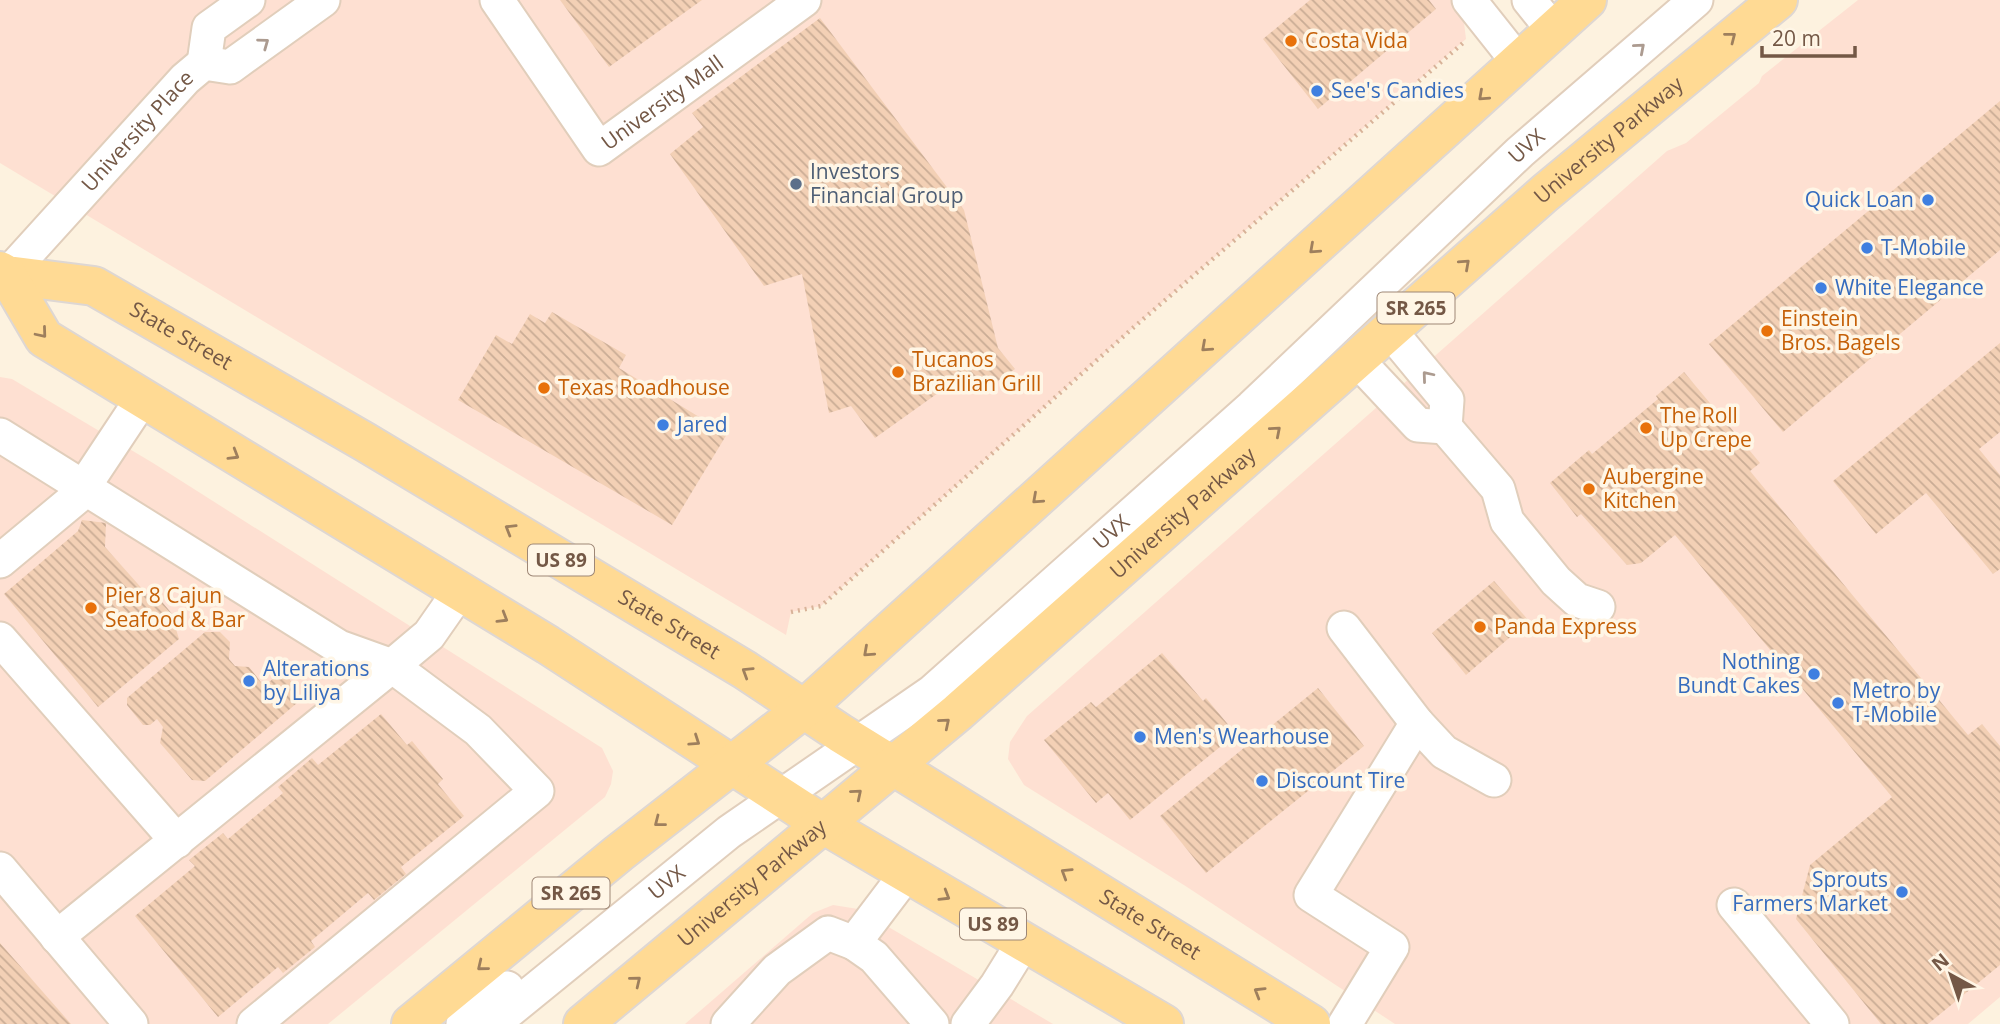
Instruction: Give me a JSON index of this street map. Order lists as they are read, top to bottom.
{
  "streets": {
    "main road": [
      "University Parkway",
      "SR 265",
      "State Street",
      "US 89"
    ],
    "lane": ["University Mall", "University Place", "UVX"]
  },
  "crossings": [
    ["University Place", "State Street"],
    ["University Place", "US 89"],
    ["University Parkway", "State Street"],
    ["University Parkway", "US 89"],
    ["UVX", "SR 265"],
    ["UVX", "State Street"],
    ["UVX", "US 89"],
    ["SR 265", "State Street"],
    ["SR 265", "US 89"],
    ["State Street", "US 89"]
  ],
  "places": [
    "Costa Vida",
    "See's Candies",
    "Investors Financial Group",
    "Quick Loan",
    "T-Mobile",
    "White Elegance",
    "Einstein Bros. Bagels",
    "Tucanos Brazilian Grill",
    "Texas Roadhouse",
    "Jared",
    "The Roll Up Crepe",
    "Aubergine Kitchen",
    "Pier 8 Cajun Seafood & Bar",
    "Panda Express",
    "Nothing Bundt Cakes",
    "Alterations by Liliya",
    "Metro by T-Mobile",
    "Men's Wearhouse",
    "Discount Tire",
    "Sprouts Farmers Market"
  ],
  "scale_bar": "20 m",
  "north": "top left"
}
